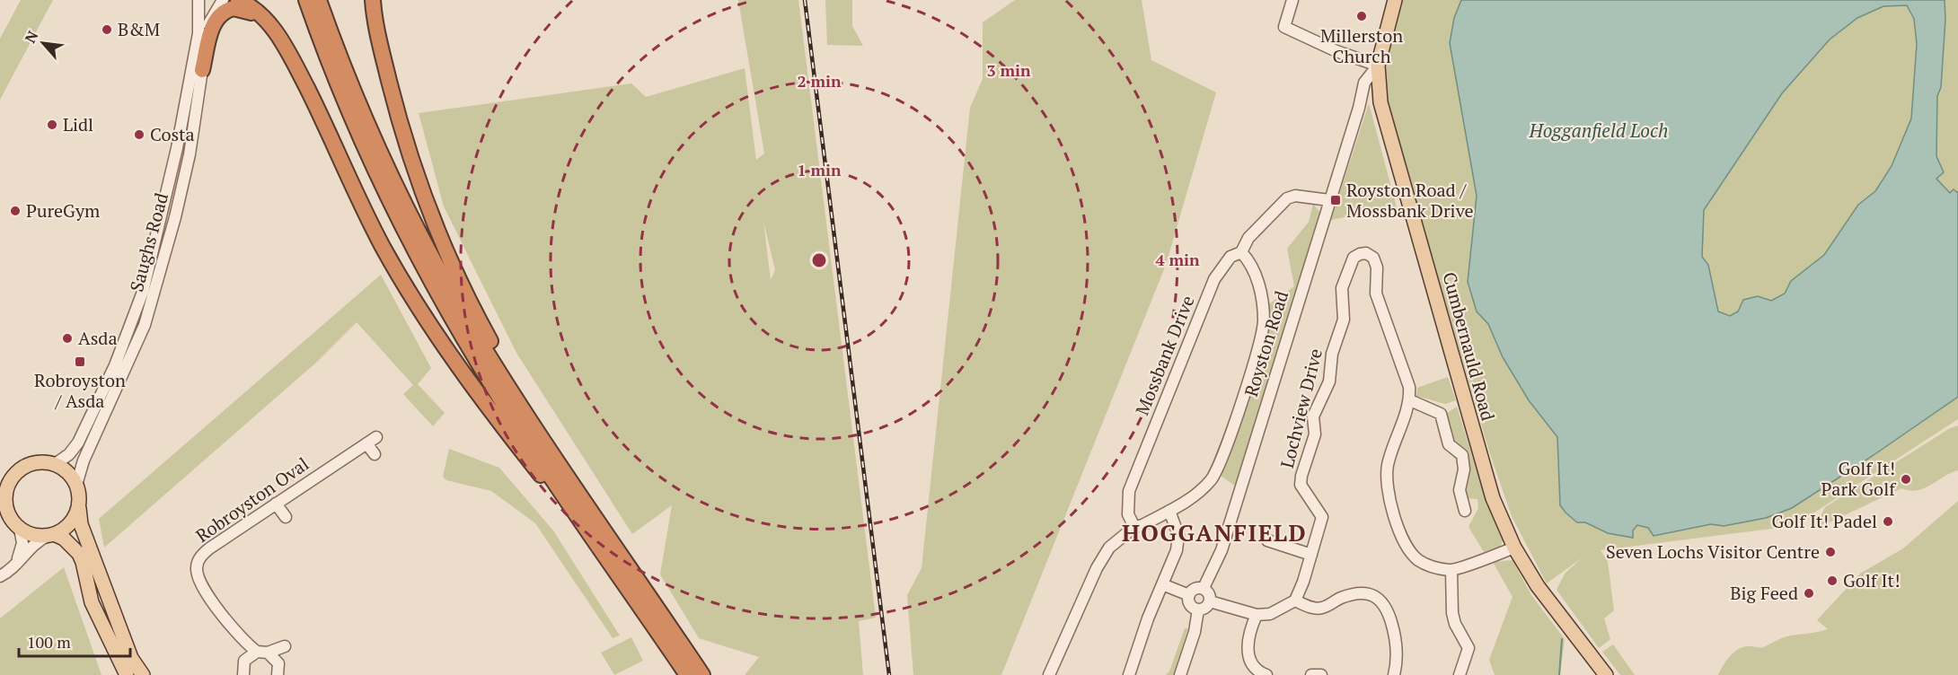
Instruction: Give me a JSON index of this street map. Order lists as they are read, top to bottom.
{
  "streets": {
    "main road": ["Cumbernauld Road"],
    "street": [
      "Saughs Road",
      "Royston Road",
      "Mossbank Drive",
      "Lochview Drive",
      "Robroyston Oval"
    ]
  },
  "crossings": [
    ["Royston Road", "Cumbernauld Road"],
    ["Royston Road", "Mossbank Drive"]
  ],
  "districts": ["HOGGANFIELD"],
  "water": ["Hogganfield Loch"],
  "places": {
    "other": [
      "Millerston Church",
      "B&M",
      "Lidl",
      "Costa",
      "PureGym",
      "Asda",
      "Golf It! Park Golf",
      "Golf It! Padel",
      "Seven Lochs Visitor Centre",
      "Golf It!",
      "Big Feed"
    ],
    "transit": ["Royston Road / Mossbank Drive", "Robroyston / Asda"]
  },
  "scale_bar": "100 m",
  "north": "top left",
  "rings": [
    "3 min",
    "2 min",
    "1 min",
    "4 min"
  ]
}
